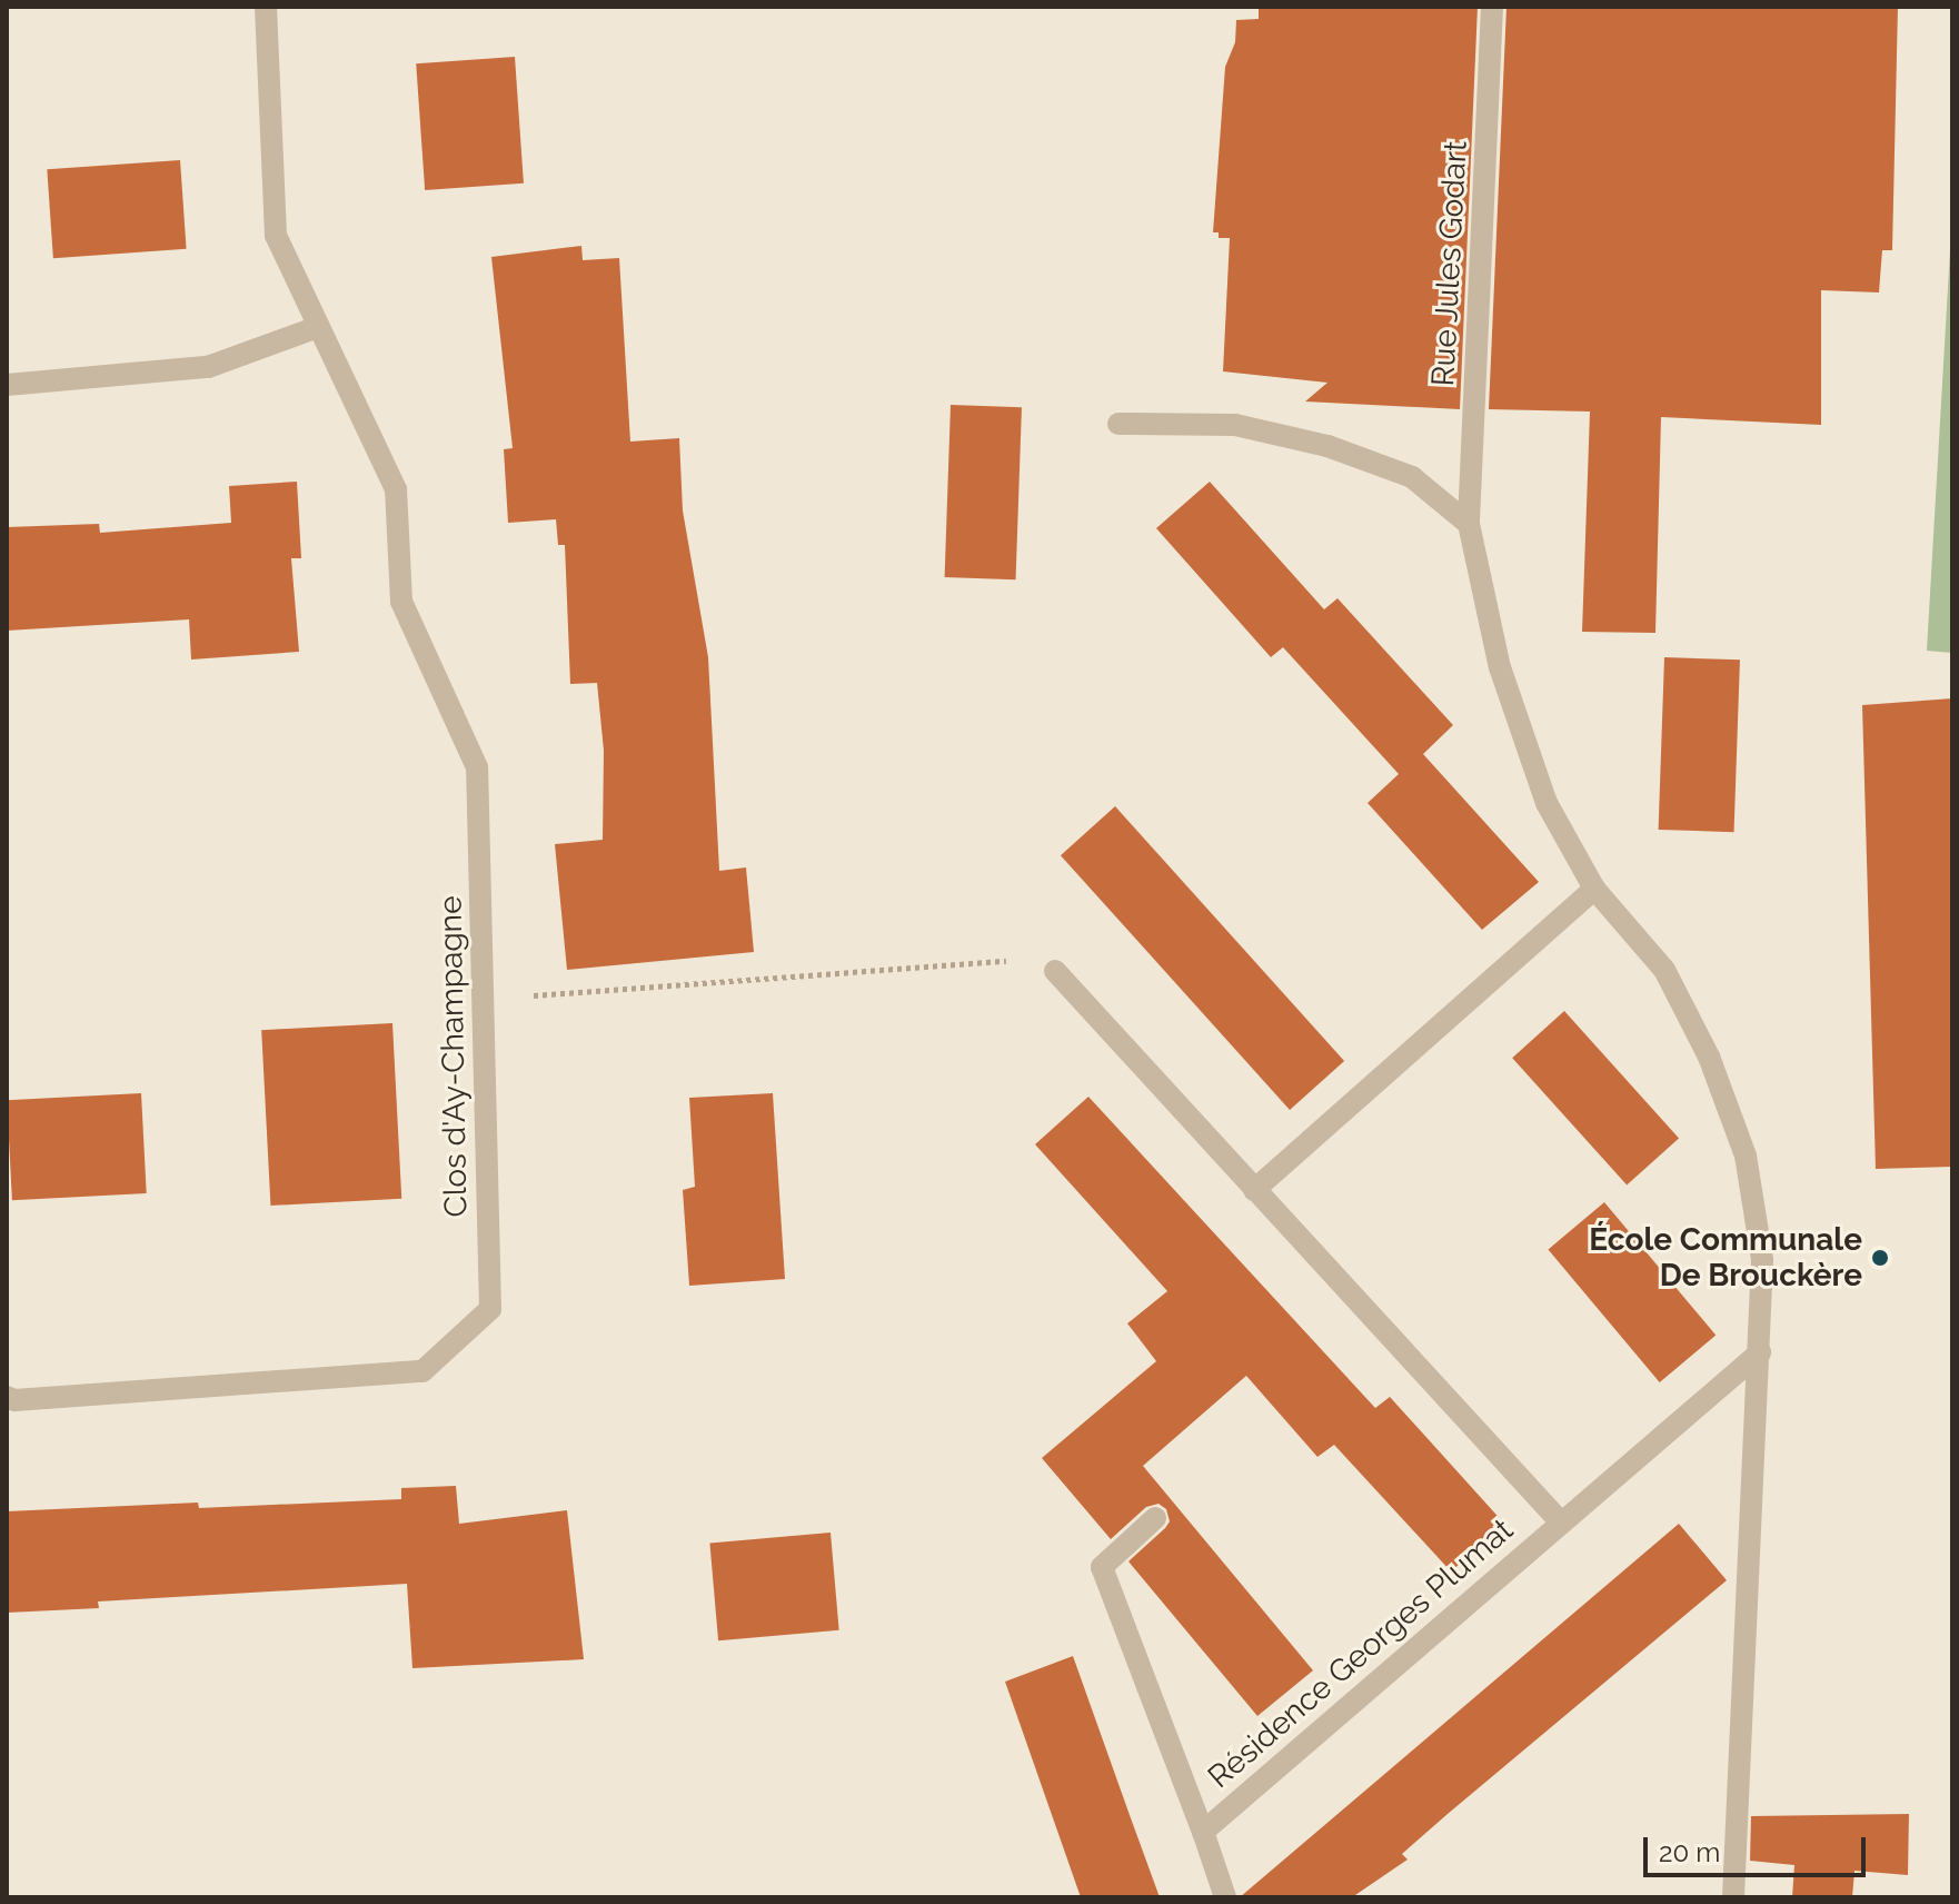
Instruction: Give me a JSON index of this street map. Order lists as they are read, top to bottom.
{
  "streets": {
    "street": ["Rue Jules Godart", "Clos d'Ay-Champagne", "Résidence Georges Plumat"]
  },
  "places": ["École Communale De Brouckère"],
  "scale_bar": "20 m"
}
